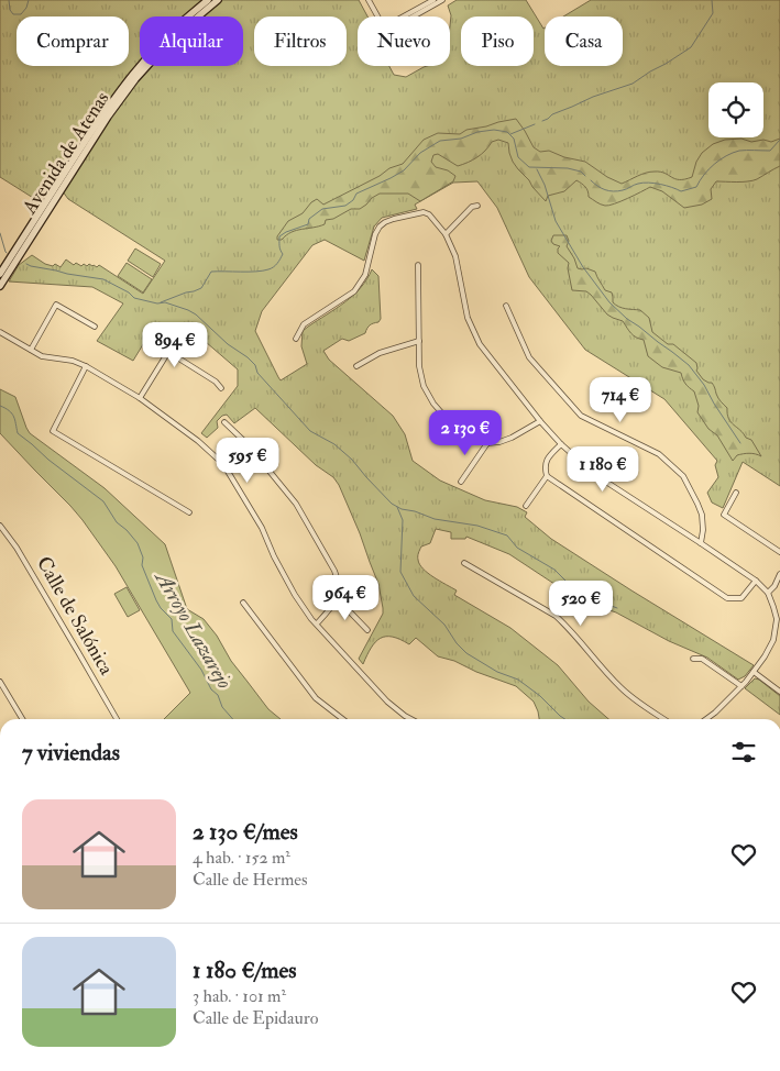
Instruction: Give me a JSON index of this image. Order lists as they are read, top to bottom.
{
  "streets": {
    "main road": ["Avenida de Atenas"],
    "street": ["Calle de Salónica"]
  },
  "water": ["Arroyo Lazarejo"],
  "page": {
    "chip": [
      "Comprar",
      "Alquilar",
      "Filtros",
      "Nuevo",
      "Piso",
      "Casa"
    ],
    "price": [
      "894 €",
      "714 €",
      "2 130 €",
      "595 €",
      "1 180 €",
      "964 €",
      "520 €"
    ],
    "heading": "7 viviendas",
    "list": [
      {
        "name": "2 130 €/mes",
        "note": "4 hab. · 152 m² · Calle de Hermes"
      },
      {
        "name": "1 180 €/mes",
        "note": "3 hab. · 101 m² · Calle de Epidauro"
      }
    ]
  }
}
